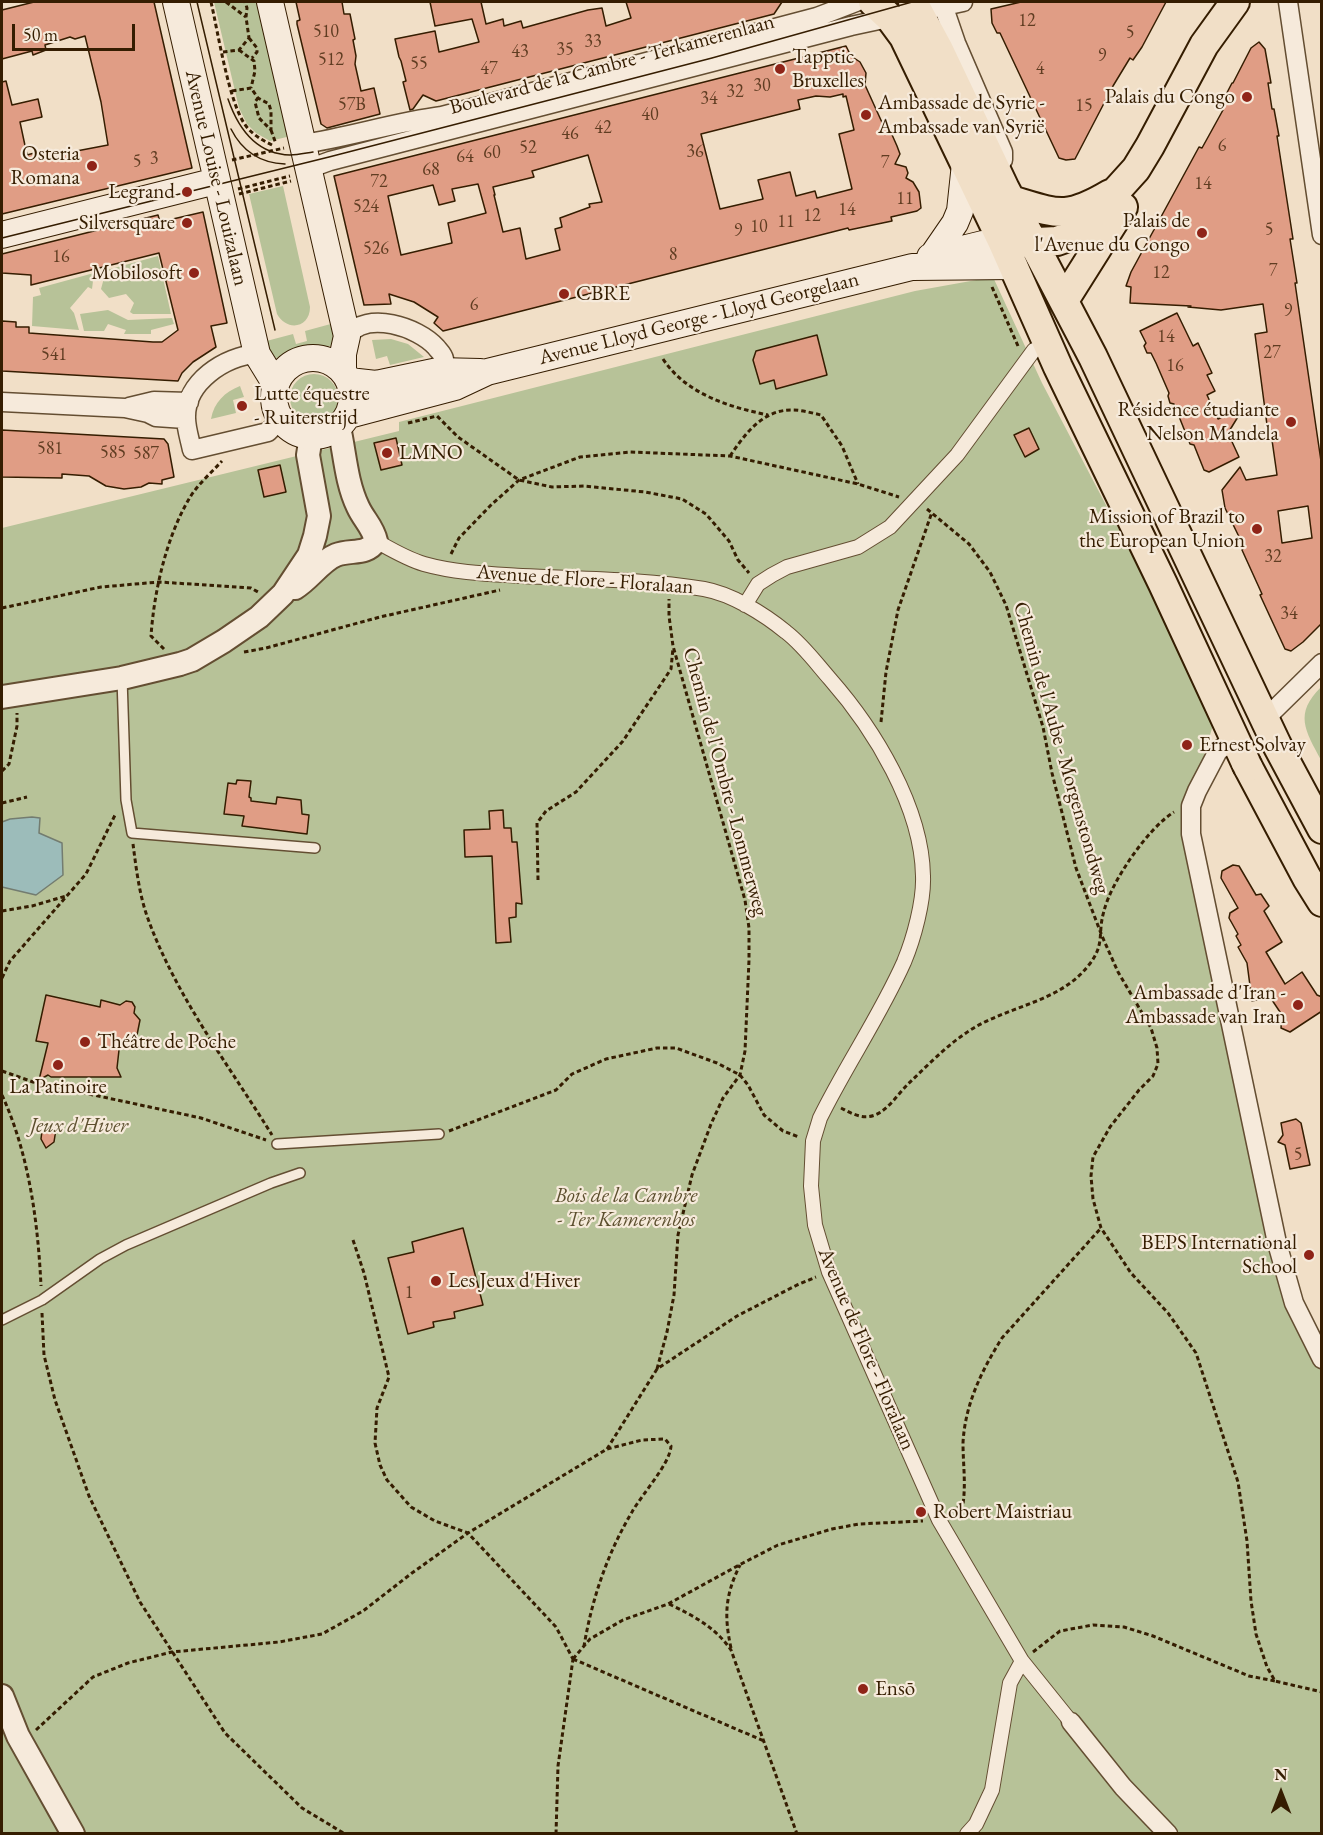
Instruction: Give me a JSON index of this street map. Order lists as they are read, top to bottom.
{
  "streets": {
    "main road": ["Avenue Louise - Louizalaan", "Avenue Lloyd George - Lloyd Georgelaan"],
    "street": ["Boulevard de la Cambre - Terkamerenlaan", "Avenue de Flore - Floralaan"],
    "path": ["Chemin de l'Aube - Morgenstondweg", "Chemin de l'Ombre - Lommerweg"]
  },
  "crossings": [
    ["Avenue Louise - Louizalaan", "Avenue Lloyd George - Lloyd Georgelaan"],
    ["Avenue de Flore - Floralaan", "Chemin de l'Aube - Morgenstondweg"],
    ["Avenue de Flore - Floralaan", "Chemin de l'Ombre - Lommerweg"]
  ],
  "parks": ["Jeux d'Hiver", "Bois de la Cambre - Ter Kamerenbos"],
  "places": [
    "Tapptic Bruxelles",
    "Palais du Congo",
    "Ambassade de Syrie - Ambassade van Syrië",
    "Osteria Romana",
    "Legrand",
    "Silversquare",
    "Palais de l'Avenue du Congo",
    "Mobilosoft",
    "CBRE",
    "Lutte équestre - Ruiterstrijd",
    "Résidence étudiante Nelson Mandela",
    "LMNO",
    "Mission of Brazil to the European Union",
    "Ernest Solvay",
    "Ambassade d'Iran - Ambassade van Iran",
    "Théâtre de Poche",
    "La Patinoire",
    "BEPS International School",
    "Les Jeux d'Hiver",
    "Robert Maistriau",
    "Ensō"
  ],
  "house_numbers": [
    "12",
    "510",
    "5",
    "33",
    "35",
    "43",
    "9",
    "512",
    "55",
    "47",
    "4",
    "30",
    "32",
    "34",
    "57B",
    "15",
    "40",
    "42",
    "46",
    "6",
    "52",
    "36",
    "60",
    "64",
    "3",
    "5",
    "7",
    "68",
    "72",
    "14",
    "11",
    "524",
    "14",
    "12",
    "11",
    "10",
    "5",
    "9",
    "526",
    "8",
    "16",
    "7",
    "12",
    "6",
    "9",
    "14",
    "27",
    "541",
    "16",
    "581",
    "585",
    "587",
    "32",
    "34",
    "5",
    "1"
  ],
  "scale_bar": "50 m",
  "north": "top"
}
